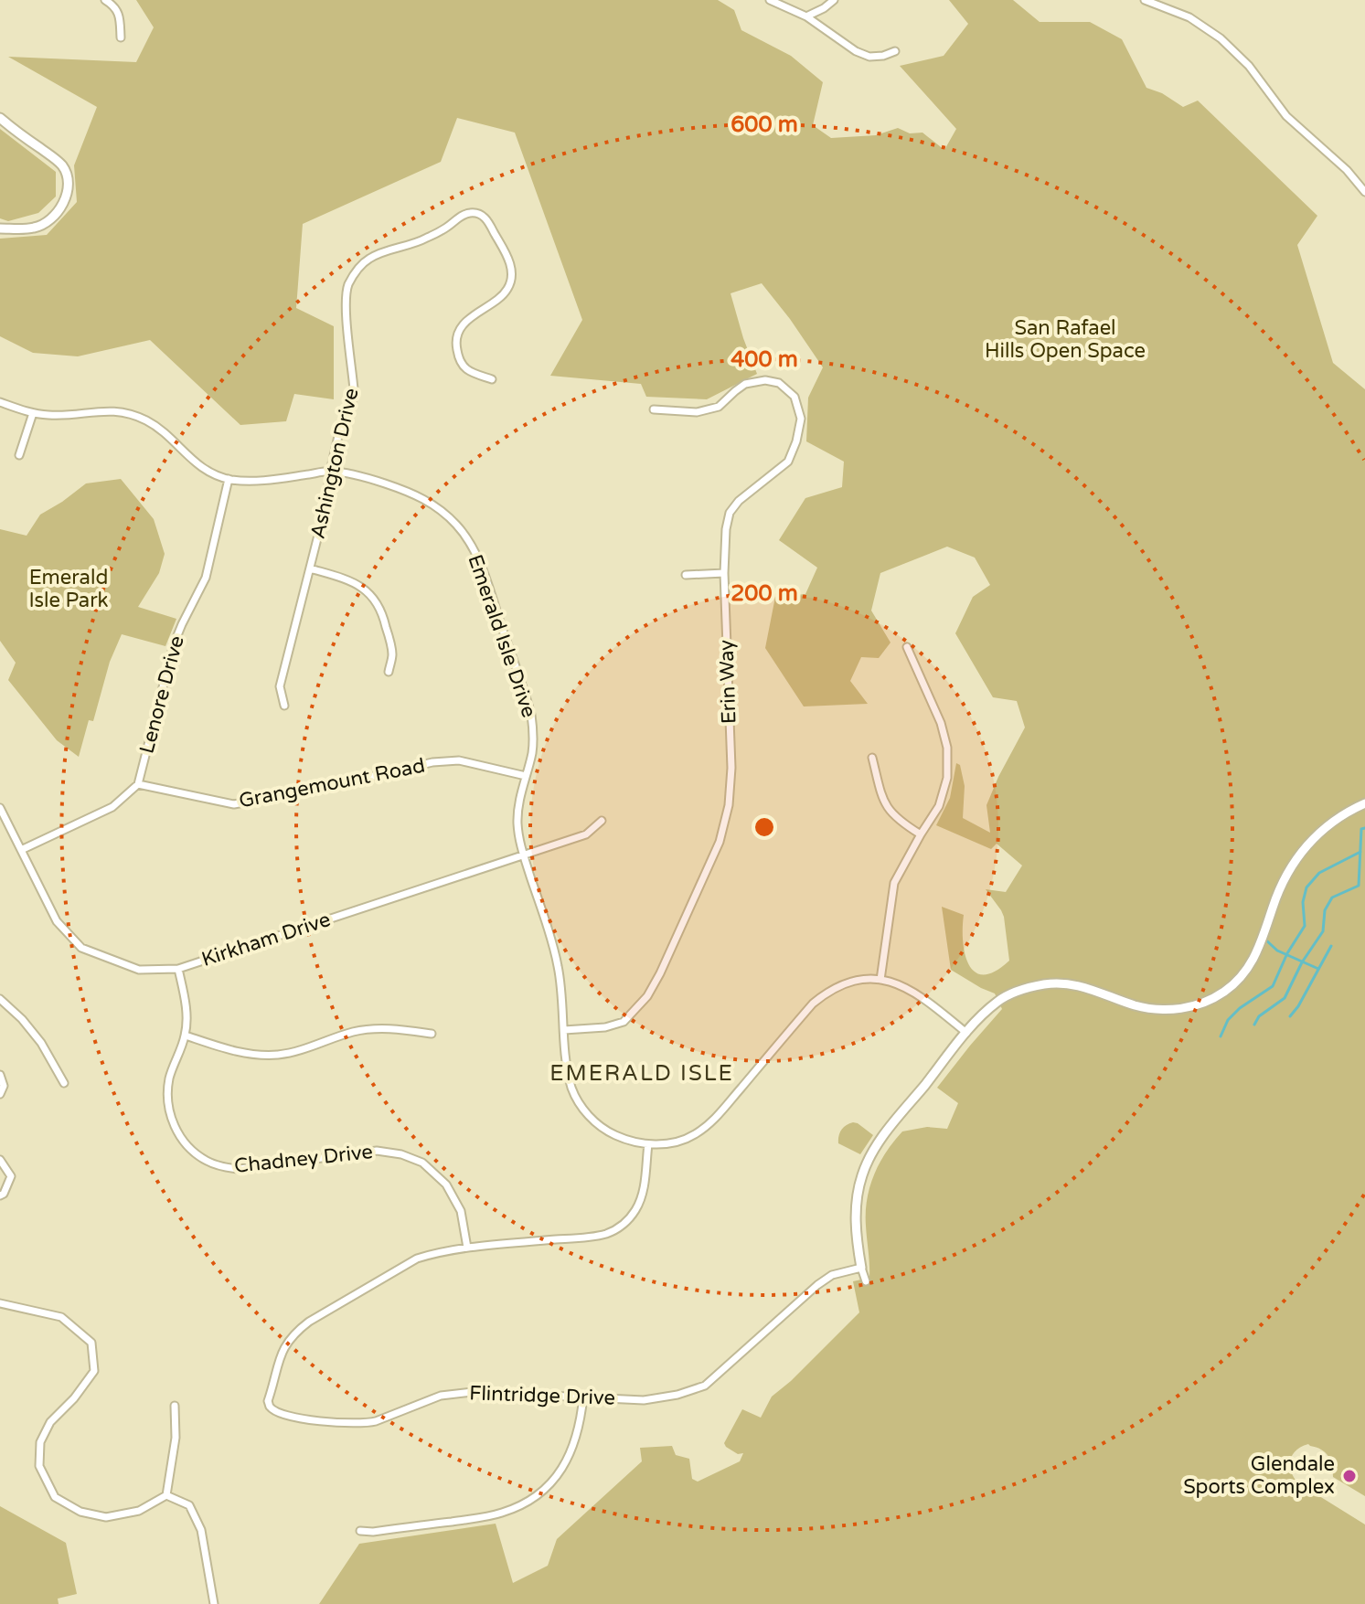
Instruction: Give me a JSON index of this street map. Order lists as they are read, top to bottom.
{
  "streets": {
    "street": [
      "Ashington Drive",
      "Emerald Isle Drive",
      "Erin Way",
      "Lenore Drive",
      "Grangemount Road",
      "Kirkham Drive",
      "Chadney Drive",
      "Flintridge Drive"
    ]
  },
  "crossings": [
    ["Ashington Drive", "Emerald Isle Drive"],
    ["Emerald Isle Drive", "Erin Way"],
    ["Emerald Isle Drive", "Lenore Drive"],
    ["Emerald Isle Drive", "Grangemount Road"],
    ["Emerald Isle Drive", "Kirkham Drive"],
    ["Emerald Isle Drive", "Flintridge Drive"],
    ["Lenore Drive", "Grangemount Road"],
    ["Kirkham Drive", "Chadney Drive"],
    ["Chadney Drive", "Flintridge Drive"]
  ],
  "districts": ["EMERALD ISLE"],
  "parks": ["San Rafael Hills Open Space", "Emerald Isle Park"],
  "places": ["Glendale Sports Complex"],
  "rings": ["600 m", "400 m", "200 m"]
}
